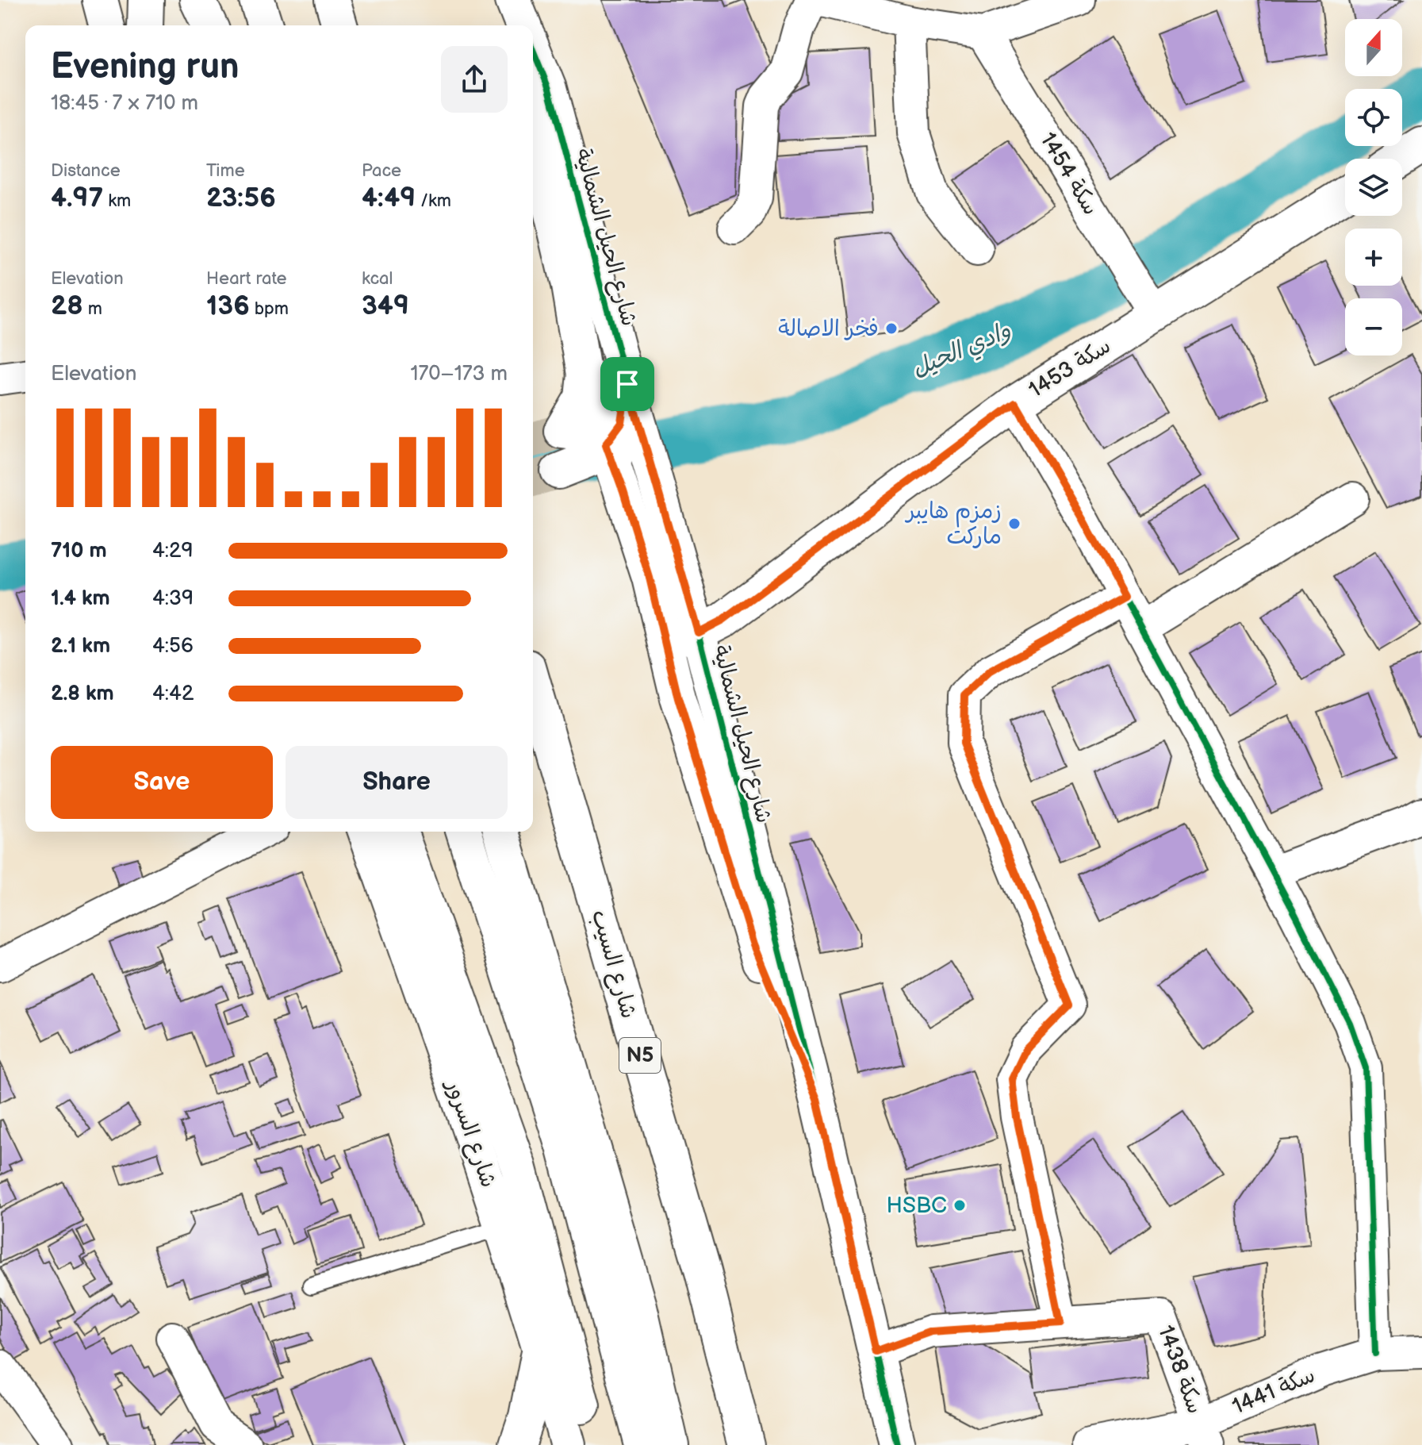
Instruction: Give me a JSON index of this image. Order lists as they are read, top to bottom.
{
  "streets": {
    "main road": [
      "شارع الحيل الشمالية",
      "سكة 1453",
      "شارع السيب",
      "N5",
      "شارع السرور"
    ],
    "street": ["سكة 1454", "سكة 1438", "سكة 1441"]
  },
  "crossings": [
    ["سكة 1454", "سكة 1453"],
    ["شارع الحيل الشمالية", "سكة 1453"],
    ["شارع الحيل الشمالية", "سكة 1438"],
    ["سكة 1438", "سكة 1441"]
  ],
  "water": ["وادي الحيل"],
  "places": ["فخر الاصالة", "زمزم هايبر ماركت", "HSBC"],
  "north": "top",
  "page": {
    "map_buttons": ["+", "−"],
    "heading": ["Evening run", "18:45 · 7 × 710 m"],
    "stats": [
      ["Distance", "4.97 km"],
      ["Time", "23:56"],
      ["Pace", "4:49 /km"],
      ["Elevation", "28 m"],
      ["Heart rate", "136 bpm"],
      ["kcal", "349"]
    ],
    "chart": ["Elevation", "170–173 m"],
    "list": [
      {
        "name": "710 m",
        "note": "4:29"
      },
      {
        "name": "1.4 km",
        "note": "4:39"
      },
      {
        "name": "2.1 km",
        "note": "4:56"
      },
      {
        "name": "2.8 km",
        "note": "4:42"
      }
    ],
    "buttons": ["Save", "Share"]
  }
}
